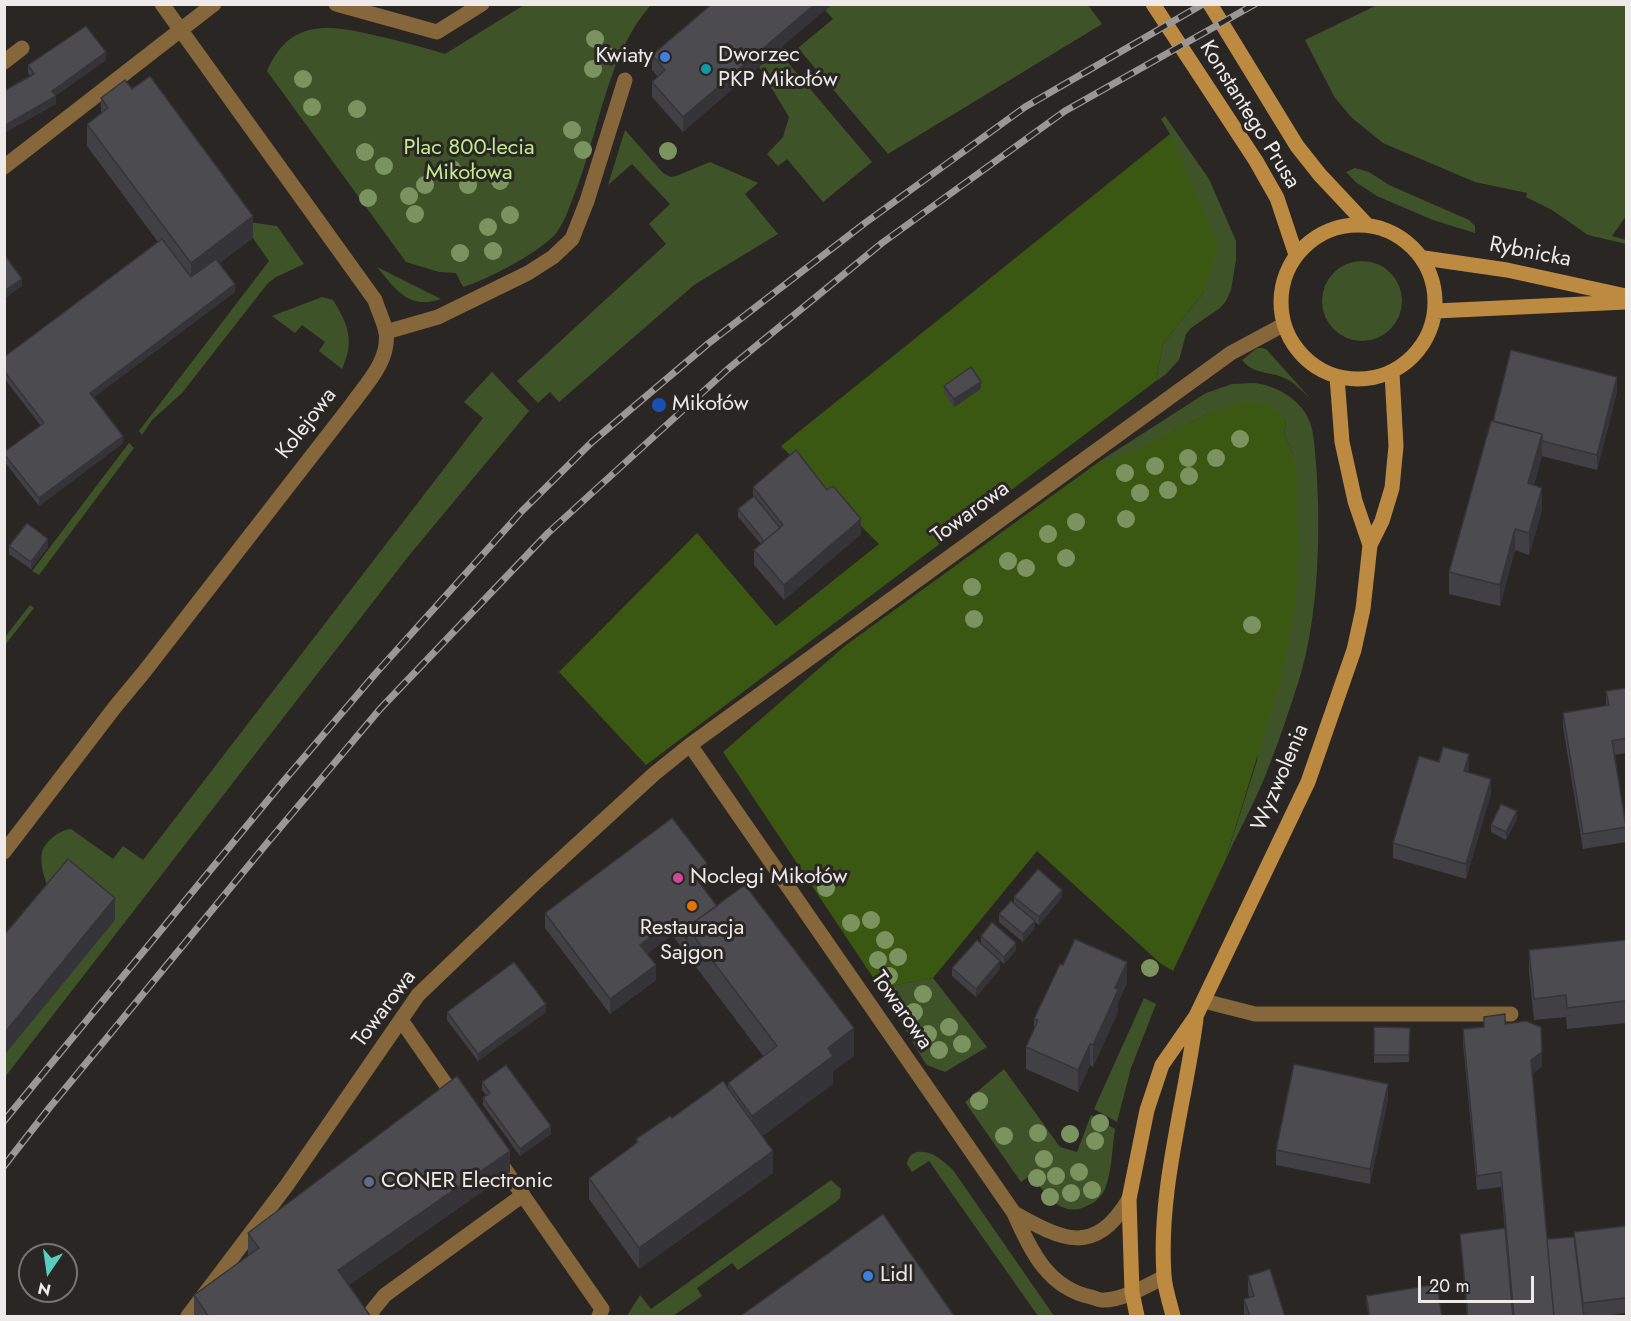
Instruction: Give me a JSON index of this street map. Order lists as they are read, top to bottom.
{
  "streets": {
    "street": [
      "Konstantego Prusa",
      "Rybnicka",
      "Kolejowa",
      "Towarowa",
      "Wyzwolenia"
    ]
  },
  "crossings": [
    ["Konstantego Prusa", "Rybnicka"],
    ["Konstantego Prusa", "Towarowa"],
    ["Konstantego Prusa", "Wyzwolenia"],
    ["Rybnicka", "Towarowa"],
    ["Rybnicka", "Wyzwolenia"],
    ["Towarowa", "Wyzwolenia"]
  ],
  "parks": ["Plac 800-lecia Mikołowa"],
  "places": [
    "Kwiaty",
    "Dworzec PKP Mikołów",
    "Mikołów",
    "Noclegi Mikołów",
    "Restauracja Sajgon",
    "CONER Electronic",
    "Lidl"
  ],
  "scale_bar": "20 m",
  "north": "bottom"
}
